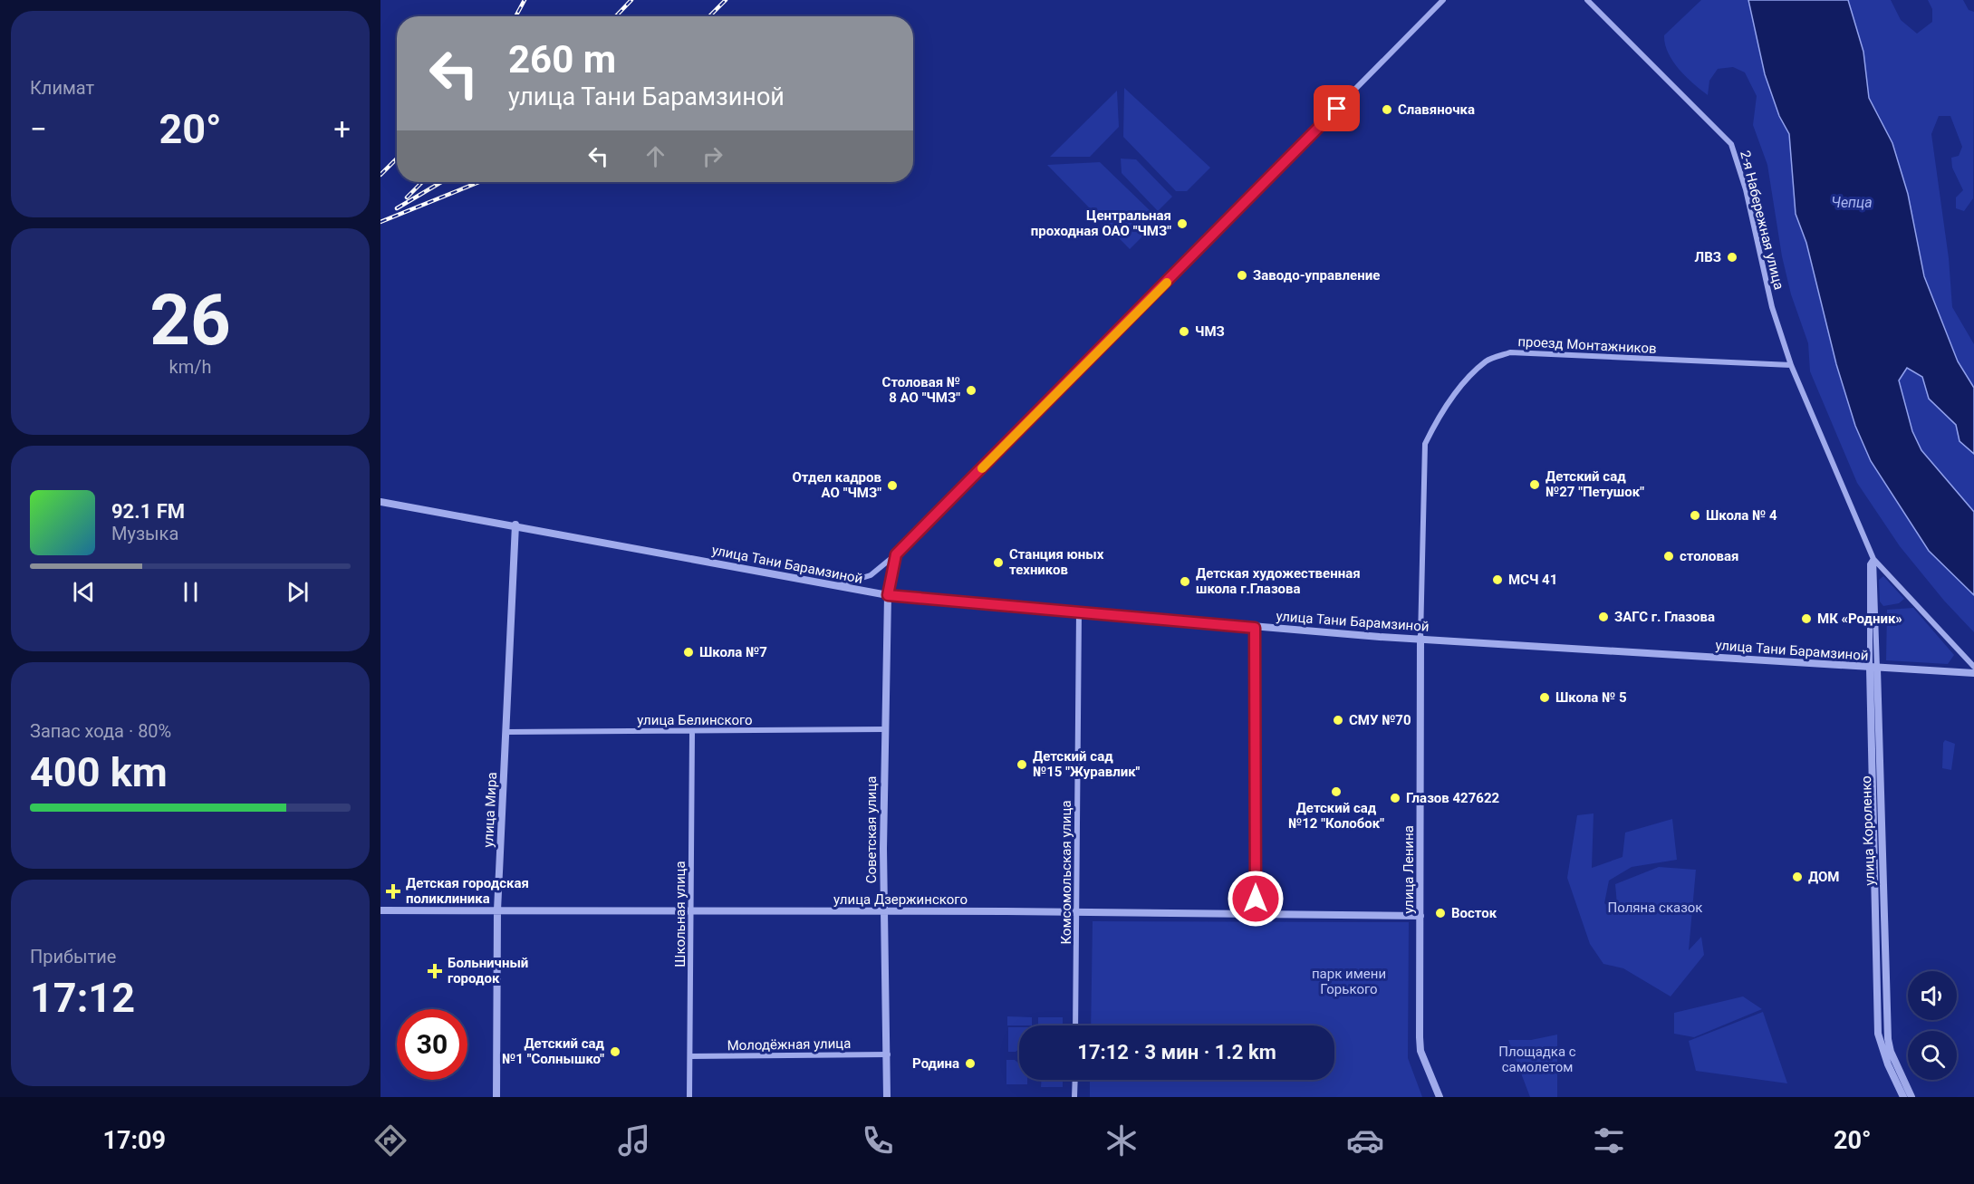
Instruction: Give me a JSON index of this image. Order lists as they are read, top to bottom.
{
  "streets": {
    "street": [
      "2-я Набережная улица",
      "проезд Монтажников",
      "улица Тани Барамзиной",
      "улица Белинского",
      "улица Мира",
      "Советская улица",
      "улица Короленко",
      "улица Ленина",
      "Комсомольская улица",
      "улица Дзержинского",
      "Школьная улица",
      "Молодёжная улица"
    ]
  },
  "crossings": [
    ["2-я Набережная улица", "проезд Монтажников"],
    ["2-я Набережная улица", "улица Короленко"],
    ["проезд Монтажников", "улица Тани Барамзиной"],
    ["проезд Монтажников", "улица Ленина"],
    ["улица Тани Барамзиной", "улица Мира"],
    ["улица Тани Барамзиной", "Советская улица"],
    ["улица Тани Барамзиной", "улица Короленко"],
    ["улица Тани Барамзиной", "улица Ленина"],
    ["улица Тани Барамзиной", "Комсомольская улица"],
    ["улица Белинского", "улица Мира"],
    ["улица Белинского", "Советская улица"],
    ["улица Белинского", "Школьная улица"],
    ["улица Мира", "улица Дзержинского"],
    ["Советская улица", "улица Дзержинского"],
    ["Советская улица", "Молодёжная улица"],
    ["улица Ленина", "улица Дзержинского"],
    ["Комсомольская улица", "улица Дзержинского"],
    ["улица Дзержинского", "Школьная улица"],
    ["Школьная улица", "Молодёжная улица"]
  ],
  "water": ["Чепца"],
  "parks": ["Поляна сказок", "парк имени Горького", "Площадка с самолетом"],
  "places": {
    "other": [
      "Славяночка",
      "Центральная проходная ОАО \"ЧМЗ\"",
      "ЛВЗ",
      "Заводо-управление",
      "ЧМЗ",
      "Столовая № 8 АО \"ЧМЗ\"",
      "Детский сад №27 \"Петушок\"",
      "Отдел кадров АО \"ЧМЗ\"",
      "Школа № 4",
      "столовая",
      "Станция юных техников",
      "МСЧ 41",
      "Детская художественная школа г.Глазова",
      "ЗАГС г. Глазова",
      "МК «Родник»",
      "Школа №7",
      "Школа № 5",
      "СМУ №70",
      "Детский сад №15 \"Журавлик\"",
      "Детский сад №12 \"Колобок\"",
      "Глазов 427622",
      "ДОМ",
      "Восток",
      "Детский сад №1 \"Солнышко\"",
      "Родина"
    ],
    "health": ["Детская городская поликлиника", "Больничный городок"]
  },
  "page": {
    "tile": [
      "Климат",
      ["26", "km/h"],
      ["Запас хода · 80%", "400 km"],
      ["Прибытие", "17:12"]
    ],
    "turn": ["260 m", "улица Тани Барамзиной"],
    "heat": ["−", "20°", "+"],
    "song": ["92.1 FM", "Музыка"],
    "limit": "30",
    "trip": "17:12 · 3 мин · 1.2 km",
    "tabs": ["17:09", "20°"]
  }
}
